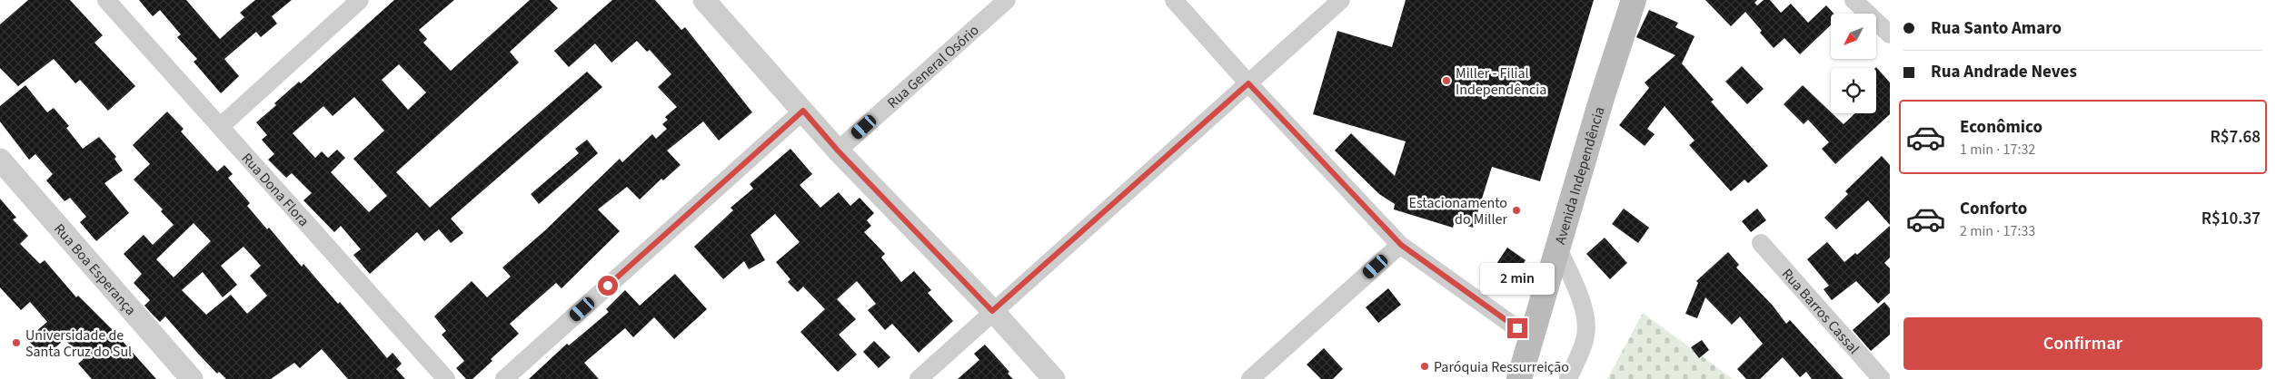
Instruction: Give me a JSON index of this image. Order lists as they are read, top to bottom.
{
  "streets": {
    "main road": ["Avenida Independência"],
    "street": [
      "Rua General Osório",
      "Rua Dona Flora",
      "Rua Boa Esperança",
      "Rua Barros Cassal"
    ]
  },
  "places": [
    "Miller - Filial Independência",
    "Estacionamento do Miller",
    "Universidade de Santa Cruz do Sul",
    "Paróquia Ressurreição"
  ],
  "north": "bottom left",
  "page": {
    "banner": ["Rua Santo Amaro", "Rua Andrade Neves"],
    "list": [
      {
        "name": "Econômico",
        "note": "1 min · 17:32",
        "value": "R$7.68"
      },
      {
        "name": "Conforto",
        "note": "2 min · 17:33",
        "value": "R$10.37"
      }
    ],
    "bubble": "2 min",
    "buttons": "Confirmar"
  }
}
